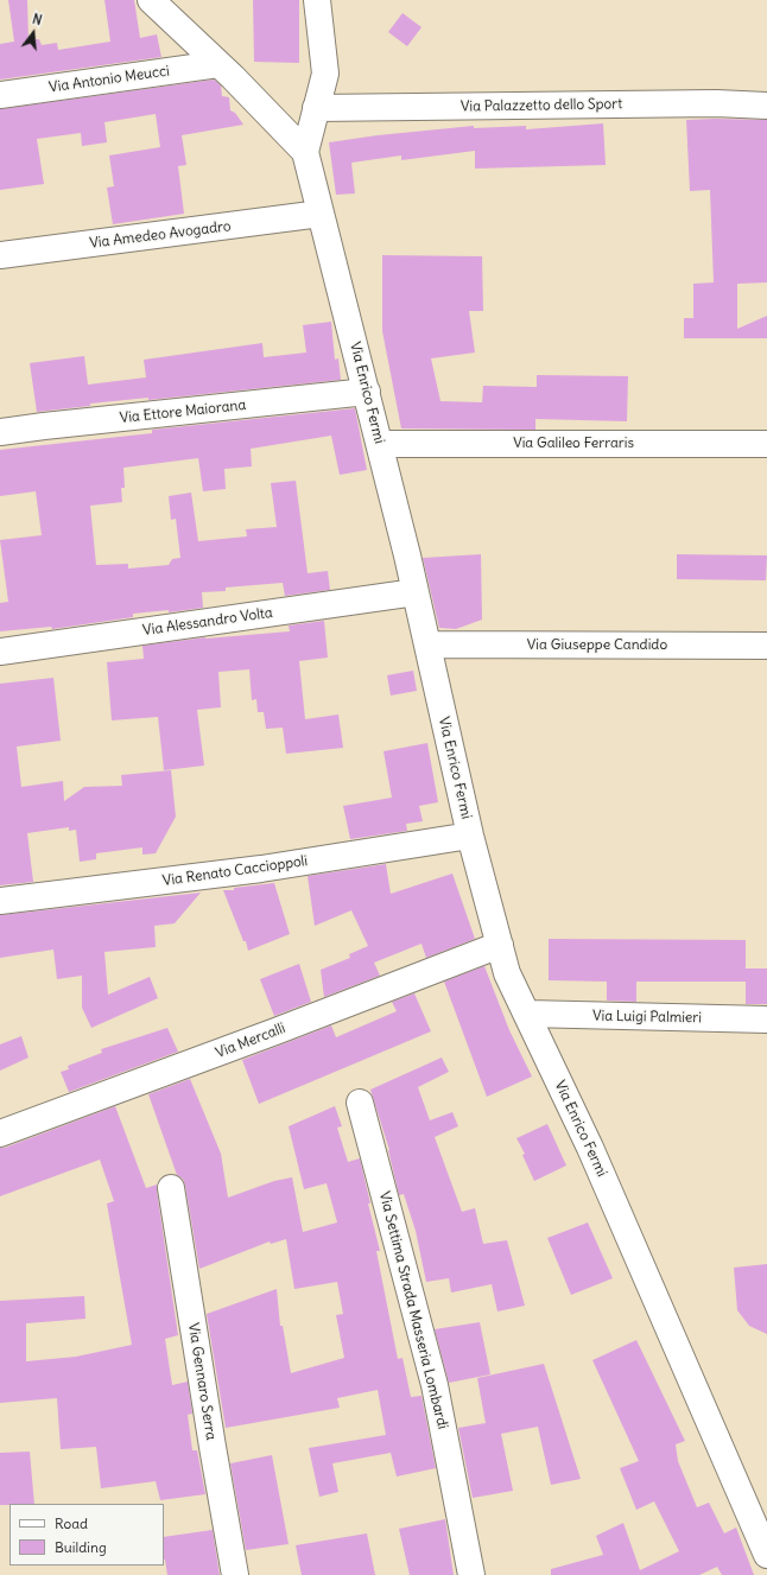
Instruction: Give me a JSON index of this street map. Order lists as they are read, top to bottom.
{
  "streets": {
    "street": [
      "Via Antonio Meucci",
      "Via Palazzetto dello Sport",
      "Via Amedeo Avogadro",
      "Via Enrico Fermi",
      "Via Ettore Maiorana",
      "Via Galileo Ferraris",
      "Via Alessandro Volta",
      "Via Giuseppe Candido",
      "Via Renato Caccioppoli",
      "Via Luigi Palmieri",
      "Via Mercalli",
      "Via Settima Strada Masseria Lombardi",
      "Via Gennaro Serra"
    ]
  },
  "crossings": [
    ["Via Amedeo Avogadro", "Via Enrico Fermi"],
    ["Via Enrico Fermi", "Via Ettore Maiorana"],
    ["Via Enrico Fermi", "Via Galileo Ferraris"],
    ["Via Enrico Fermi", "Via Alessandro Volta"],
    ["Via Enrico Fermi", "Via Giuseppe Candido"],
    ["Via Enrico Fermi", "Via Renato Caccioppoli"],
    ["Via Enrico Fermi", "Via Luigi Palmieri"],
    ["Via Enrico Fermi", "Via Mercalli"]
  ],
  "legend": ["Road", "Building"],
  "north": "top"
}
